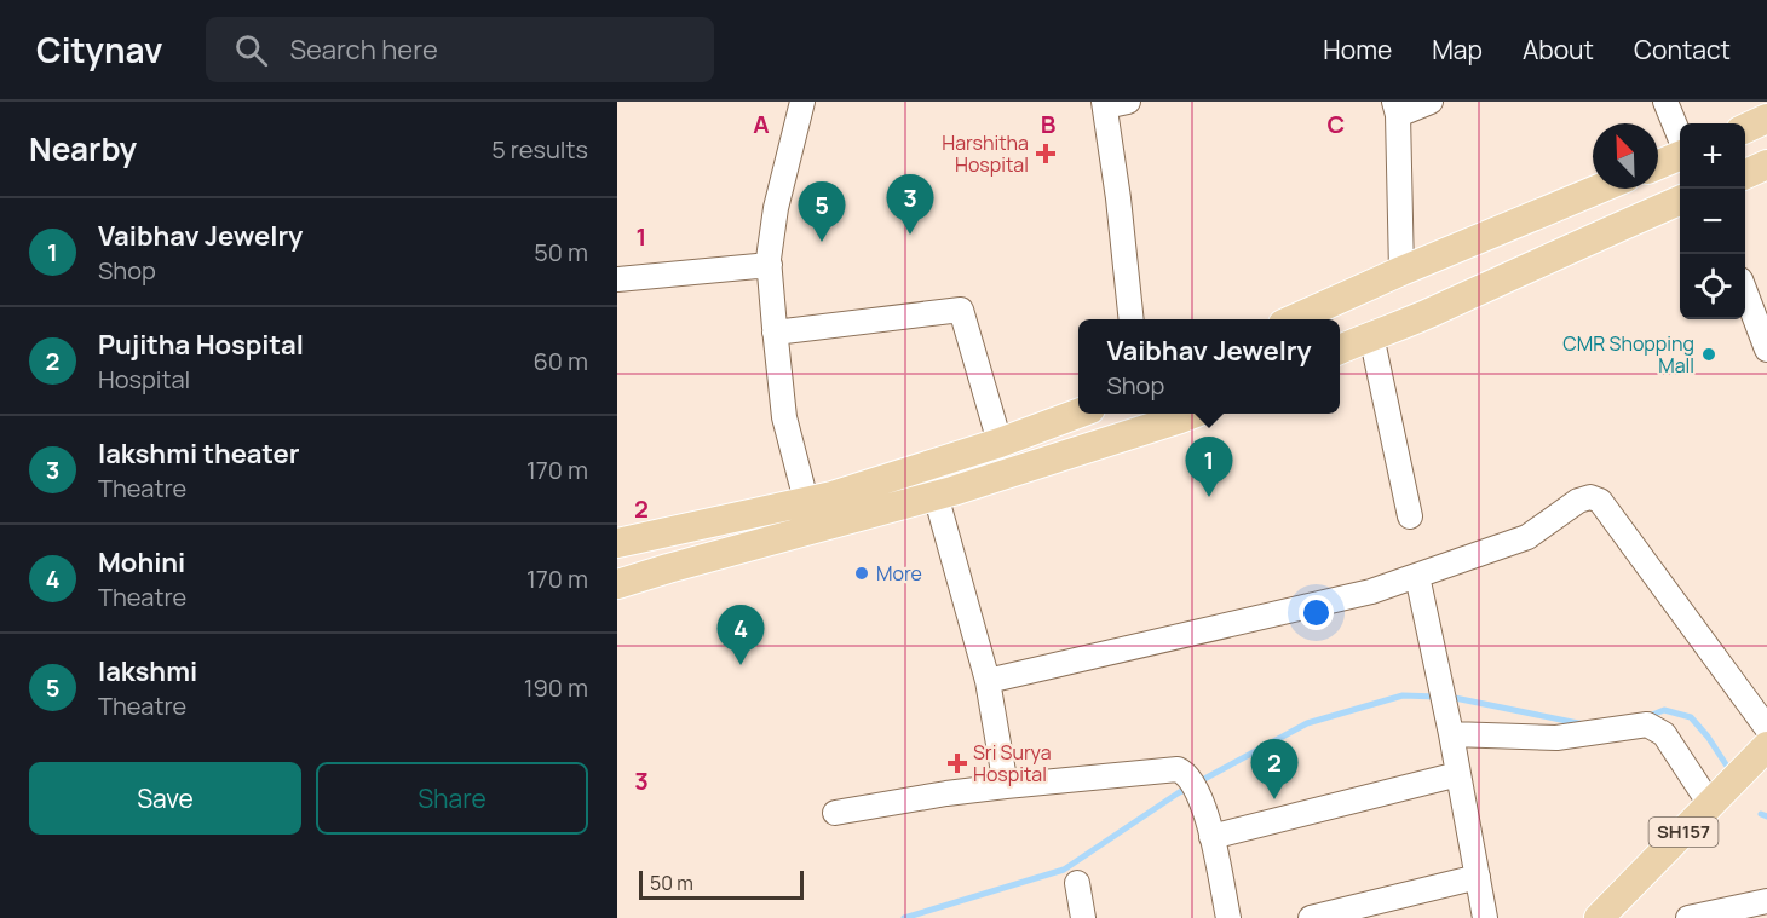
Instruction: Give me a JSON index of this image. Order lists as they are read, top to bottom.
{
  "streets": {
    "main road": ["SH157"]
  },
  "places": {
    "health": ["Harshitha Hospital", "Sri Surya Hospital"],
    "other": ["CMR Shopping Mall", "More"]
  },
  "scale_bar": "50 m",
  "north": "top left",
  "page": {
    "header": "Citynav",
    "search": "Search here",
    "nav": [
      "Home",
      "Map",
      "About",
      "Contact"
    ],
    "heading": ["Nearby", "5 results"],
    "map_buttons": ["+", "−"],
    "pins": [
      "3",
      "5",
      "1",
      "4",
      "2"
    ],
    "list": [
      {
        "mark": "1",
        "name": "Vaibhav Jewelry",
        "note": "Shop",
        "value": "50 m"
      },
      {
        "mark": "2",
        "name": "Pujitha Hospital",
        "note": "Hospital",
        "value": "60 m"
      },
      {
        "mark": "3",
        "name": "lakshmi theater",
        "note": "Theatre",
        "value": "170 m"
      },
      {
        "mark": "4",
        "name": "Mohini",
        "note": "Theatre",
        "value": "170 m"
      },
      {
        "mark": "5",
        "name": "lakshmi",
        "note": "Theatre",
        "value": "190 m"
      }
    ],
    "popup": ["Vaibhav Jewelry", "Shop"],
    "buttons": ["Save", "Share"],
    "scale": "50 m"
  },
  "grid": {
    "columns": ["A", "B", "C"],
    "rows": ["1", "2", "3"]
  }
}
